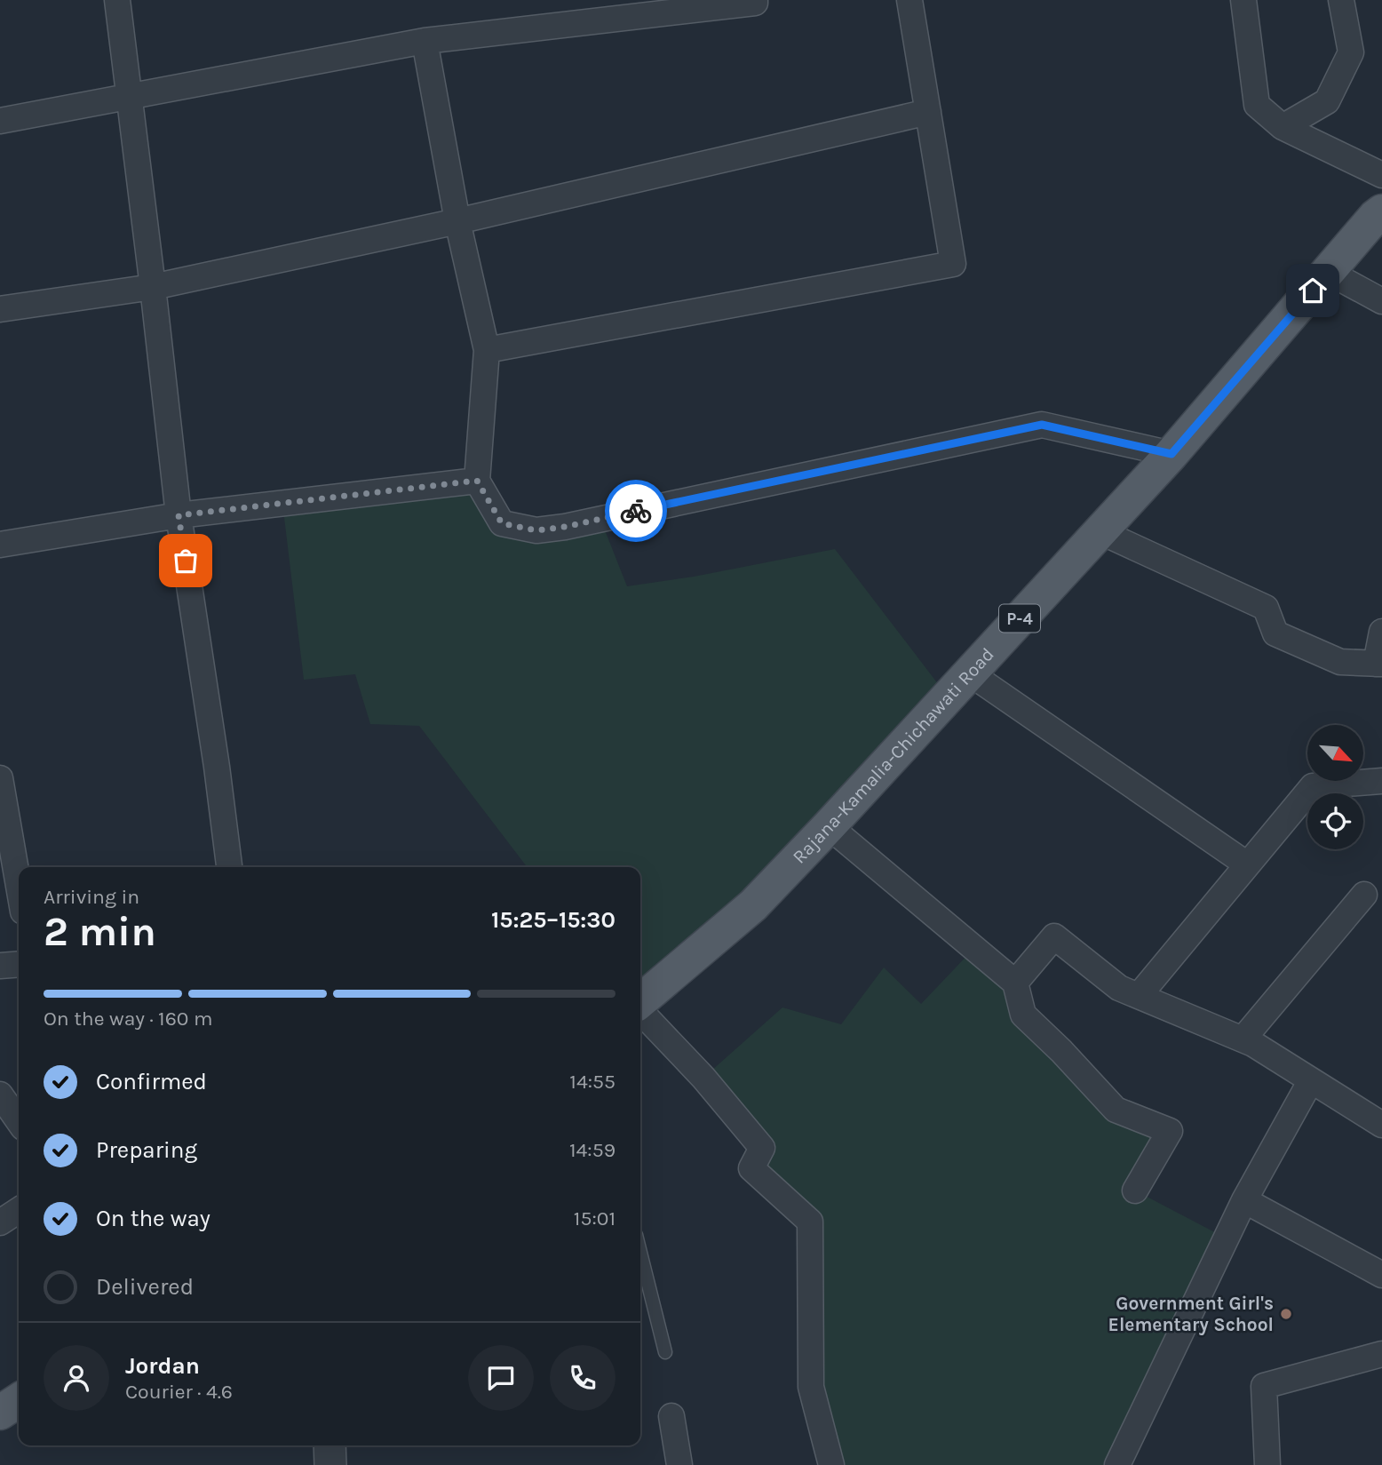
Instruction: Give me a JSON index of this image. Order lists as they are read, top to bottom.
{
  "streets": {
    "main road": ["P-4", "Rajana-Kamalia-Chichawati Road"]
  },
  "places": ["Government Girl's Elementary School"],
  "north": "bottom right",
  "page": {
    "heading": ["2 min", "Arriving in", "15:25–15:30"],
    "panel": ["Jordan", "Courier · 4.6"],
    "bar": "On the way · 160 m",
    "list": [
      ["Confirmed", "14:55"],
      ["Preparing", "14:59"],
      ["On the way", "15:01"],
      "Delivered"
    ]
  }
}
